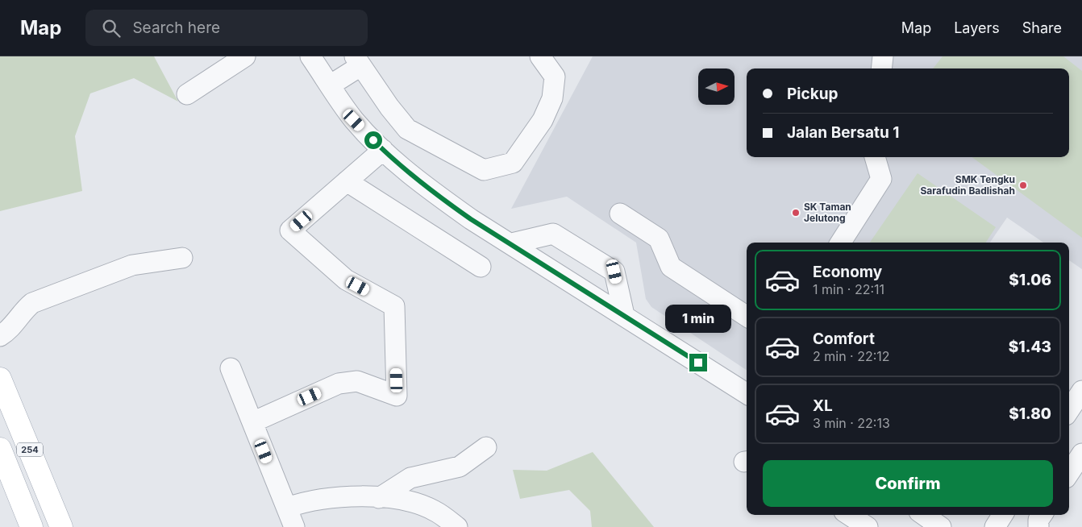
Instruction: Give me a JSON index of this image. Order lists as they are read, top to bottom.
{
  "streets": {
    "main road": ["254"]
  },
  "places": ["SMK Tengku Sarafudin Badlishah", "SK Taman Jelutong"],
  "north": "right",
  "page": {
    "header": "Map",
    "search": "Search here",
    "nav": ["Map", "Layers", "Share"],
    "banner": ["Pickup", "Jalan Bersatu 1"],
    "list": [
      {
        "name": "Economy",
        "note": "1 min · 22:11",
        "value": "$1.06"
      },
      {
        "name": "Comfort",
        "note": "2 min · 22:12",
        "value": "$1.43"
      },
      {
        "name": "XL",
        "note": "3 min · 22:13",
        "value": "$1.80"
      }
    ],
    "bubble": "1 min",
    "buttons": "Confirm"
  }
}
